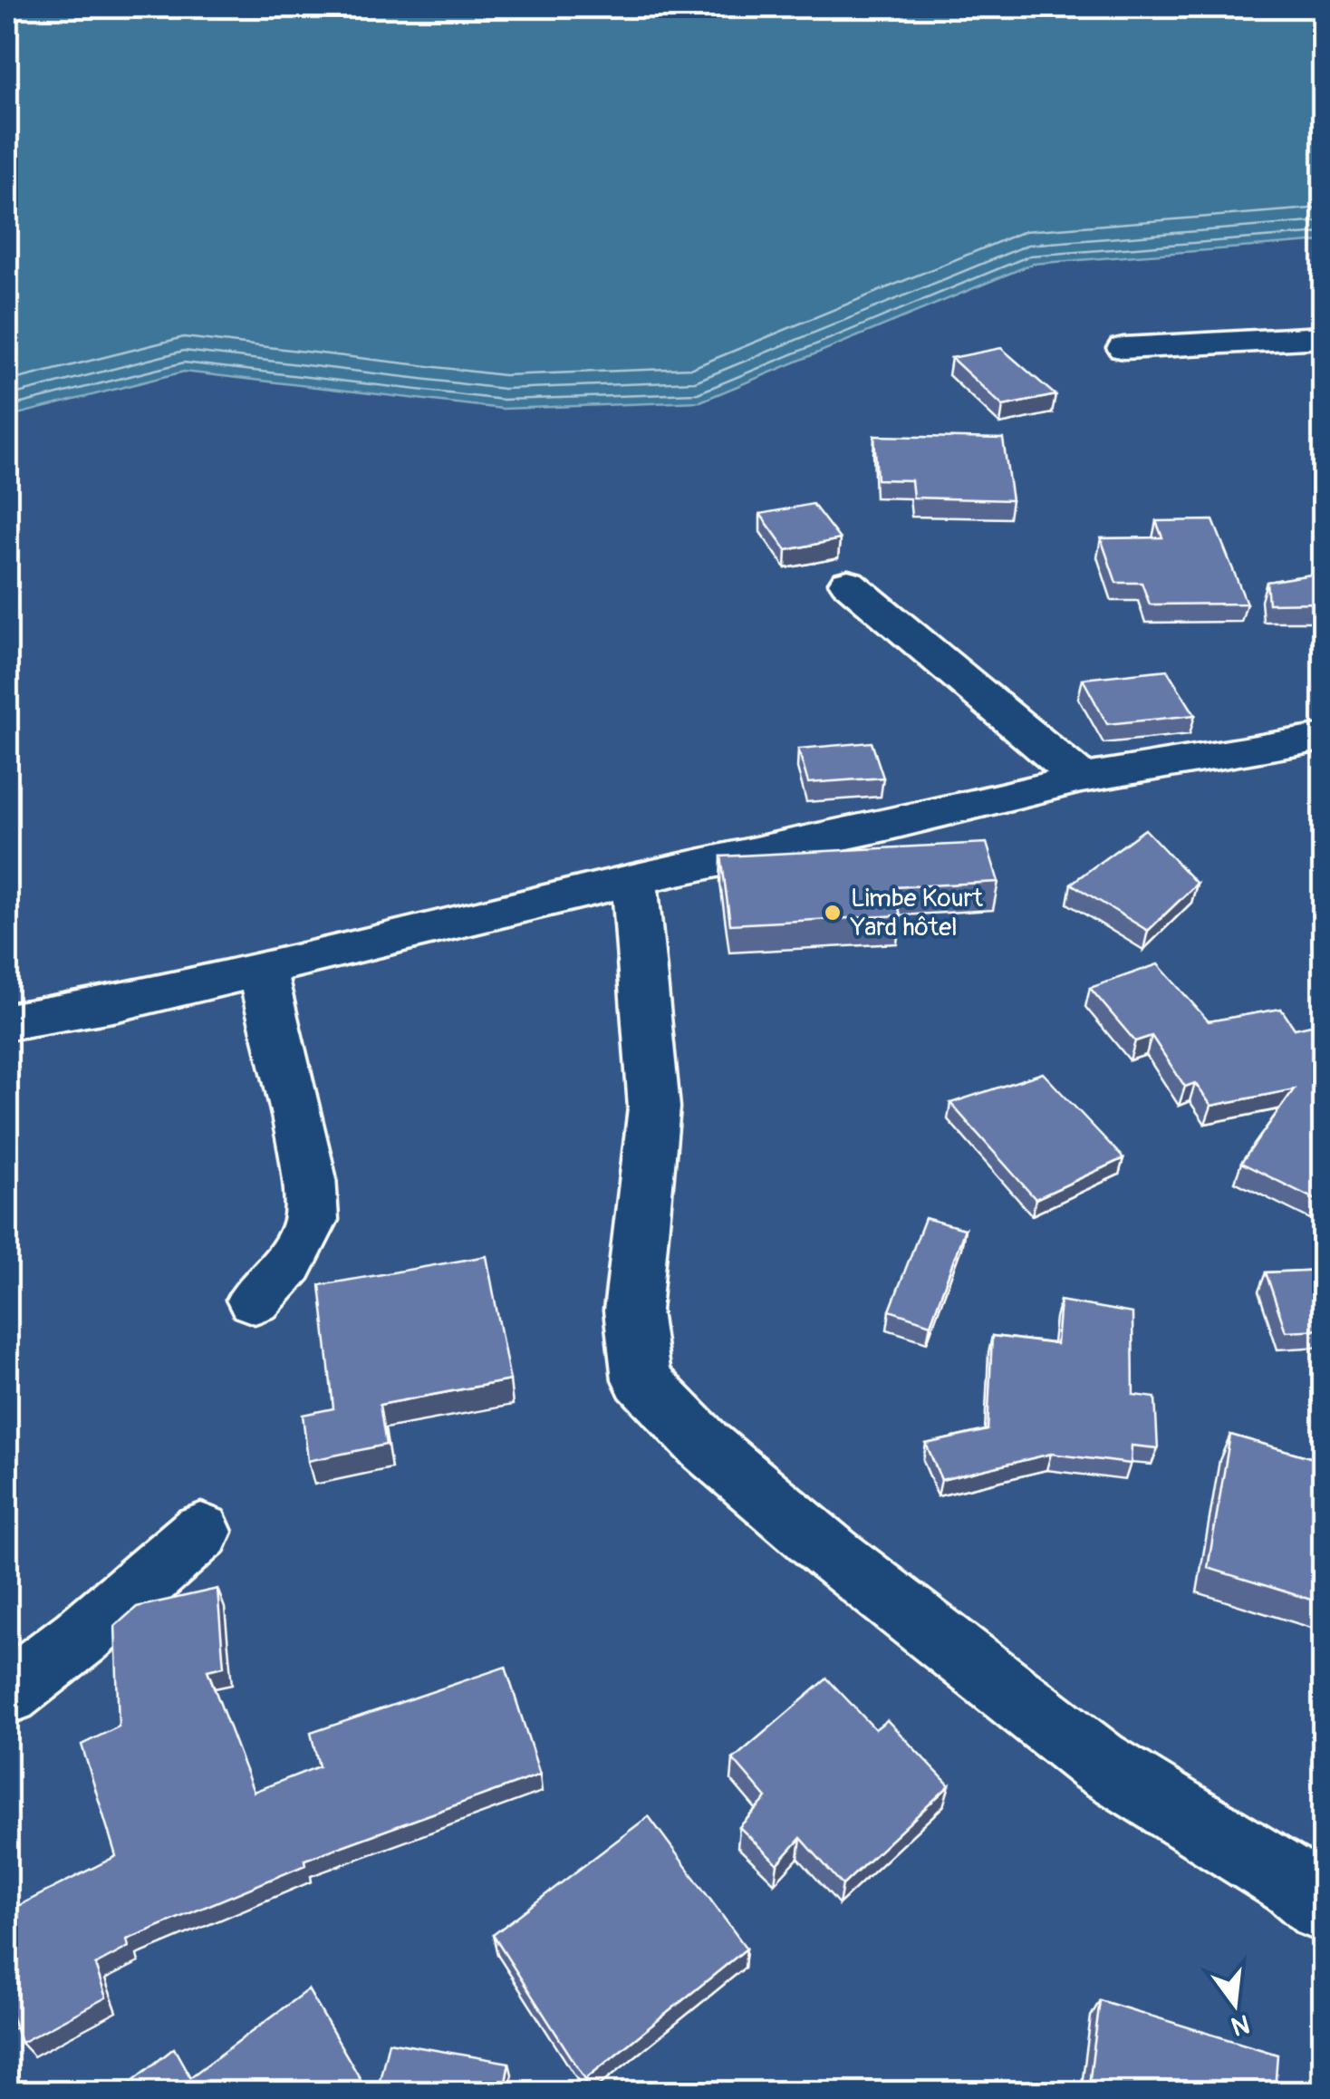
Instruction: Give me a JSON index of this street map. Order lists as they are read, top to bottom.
{
  "places": ["Limbe Kourt Yard hôtel"],
  "north": "bottom"
}
